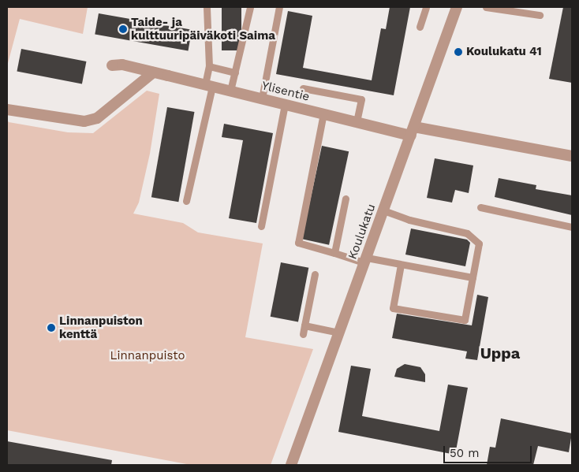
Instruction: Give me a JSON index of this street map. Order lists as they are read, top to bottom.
{
  "streets": {
    "street": ["Ylisentie", "Koulukatu"]
  },
  "crossings": [
    ["Ylisentie", "Koulukatu"]
  ],
  "districts": ["Uppa"],
  "parks": ["Linnanpuisto"],
  "places": ["Taide- ja kulttuuripäiväkoti Saima", "Koulukatu 41", "Linnanpuiston kenttä"],
  "scale_bar": "50 m"
}
